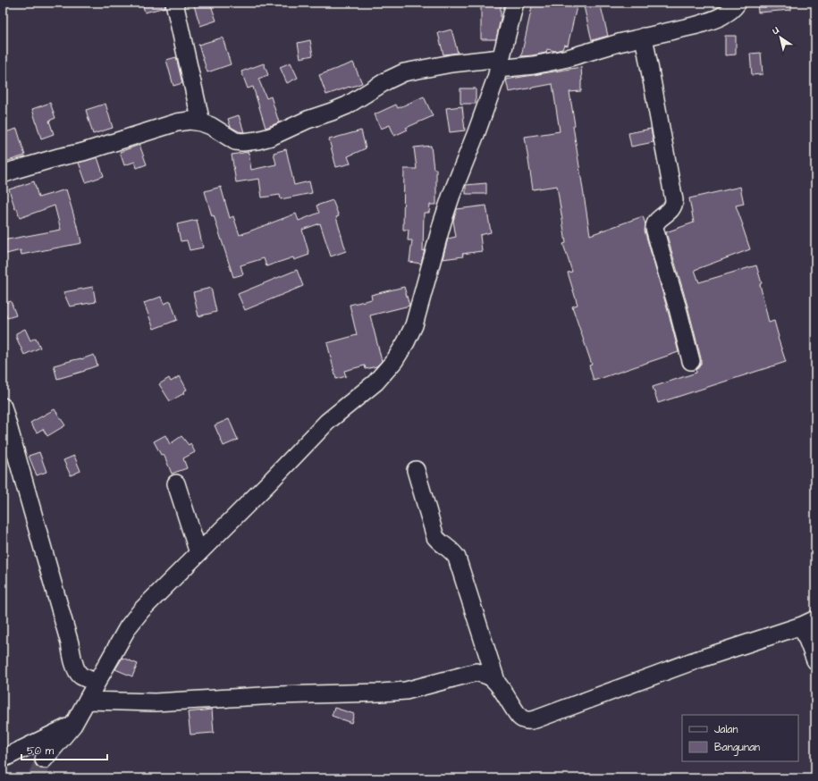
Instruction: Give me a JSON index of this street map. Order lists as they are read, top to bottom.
{
  "legend": ["Jalan", "Bangunan"],
  "scale_bar": "50 m",
  "north": "top left"
}
